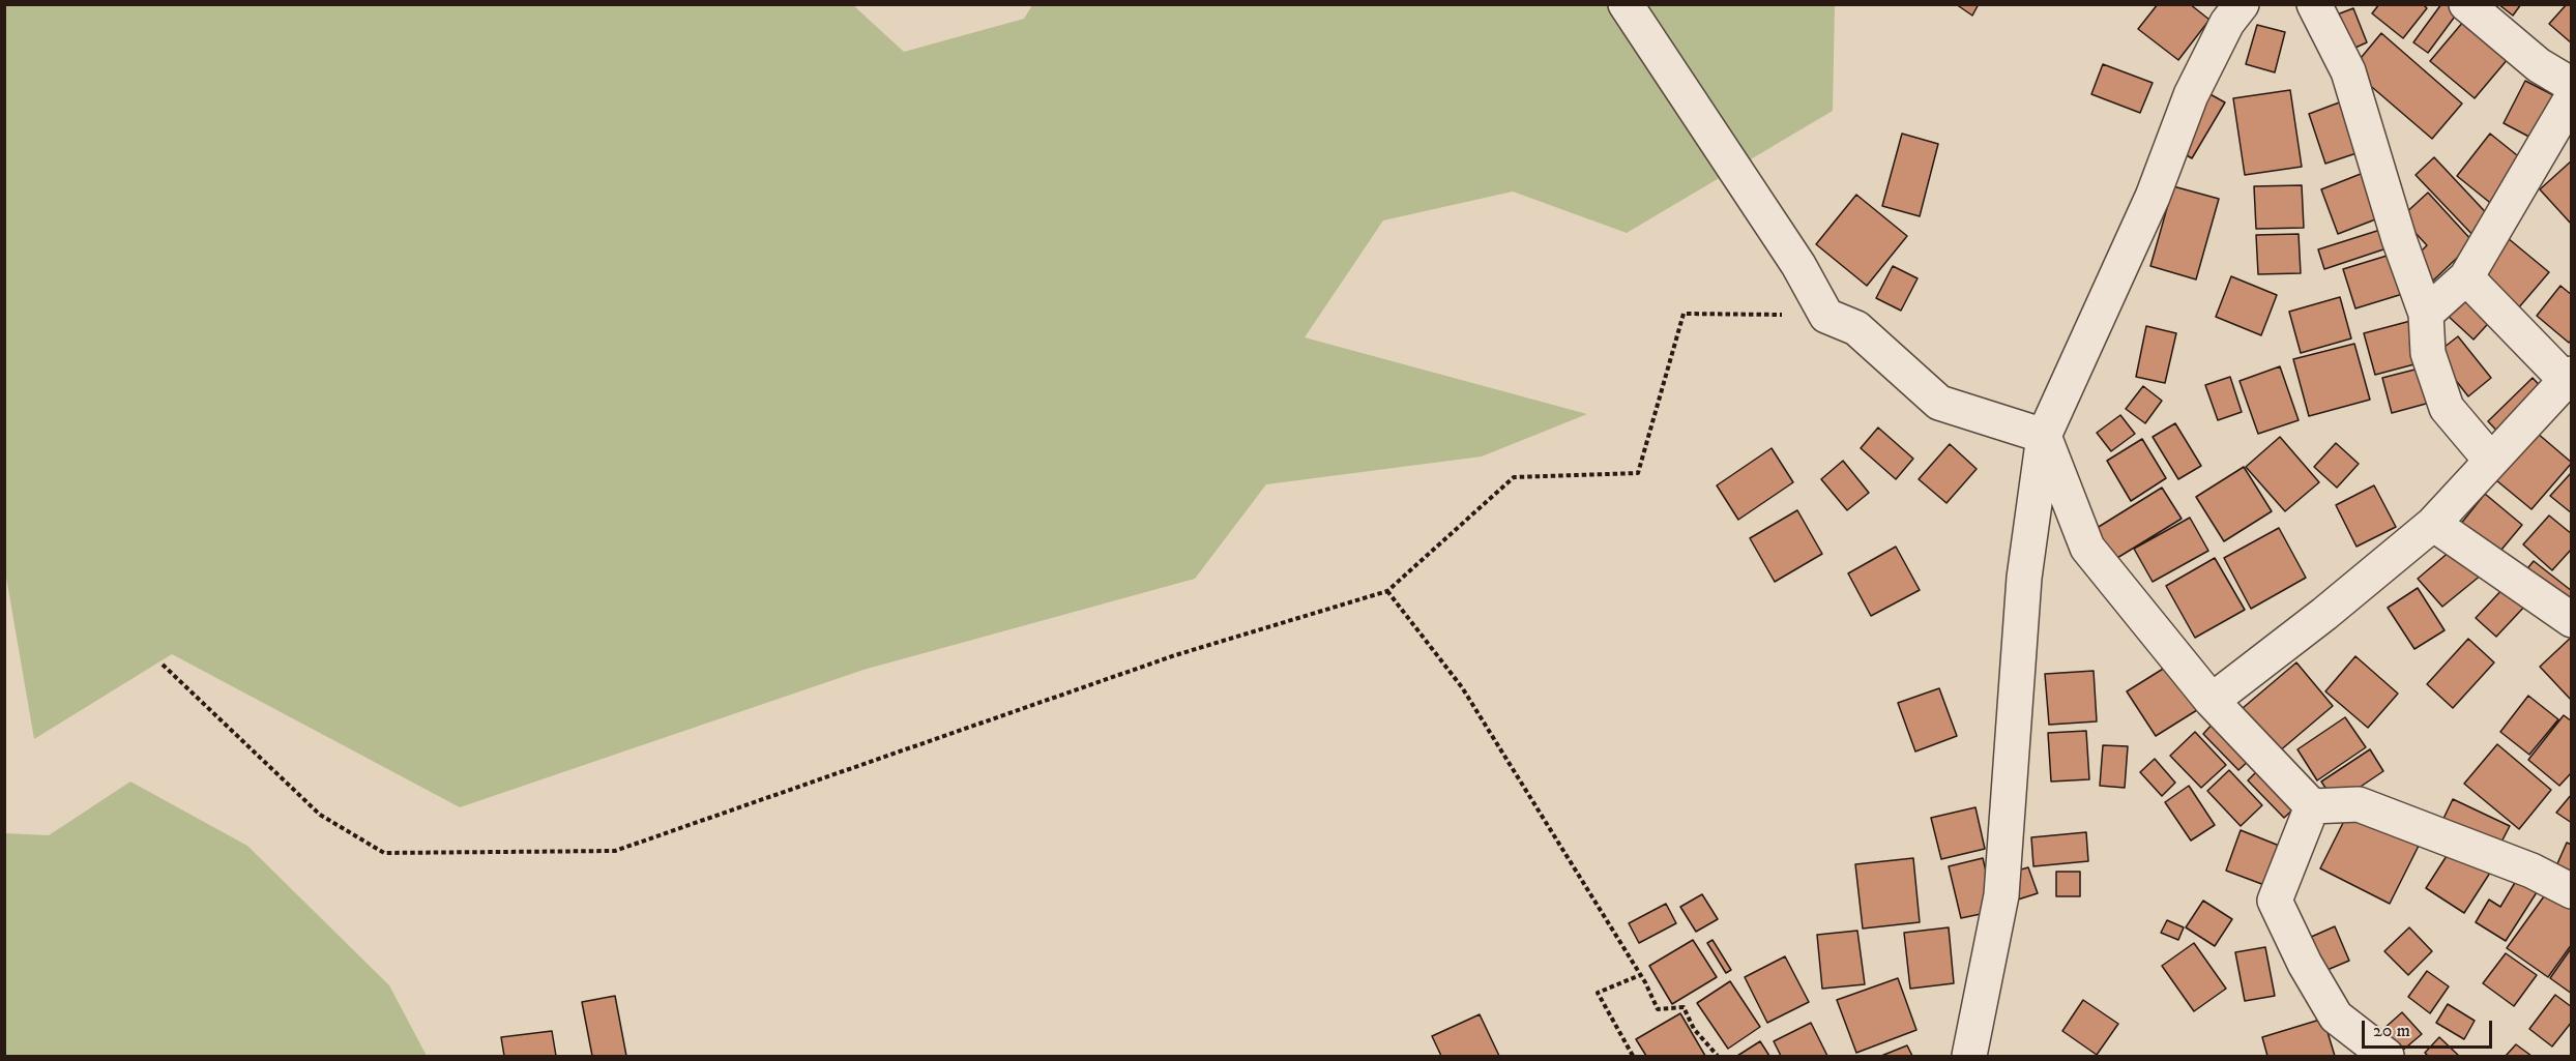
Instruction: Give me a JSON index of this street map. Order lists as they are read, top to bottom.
{
  "scale_bar": "20 m"
}
